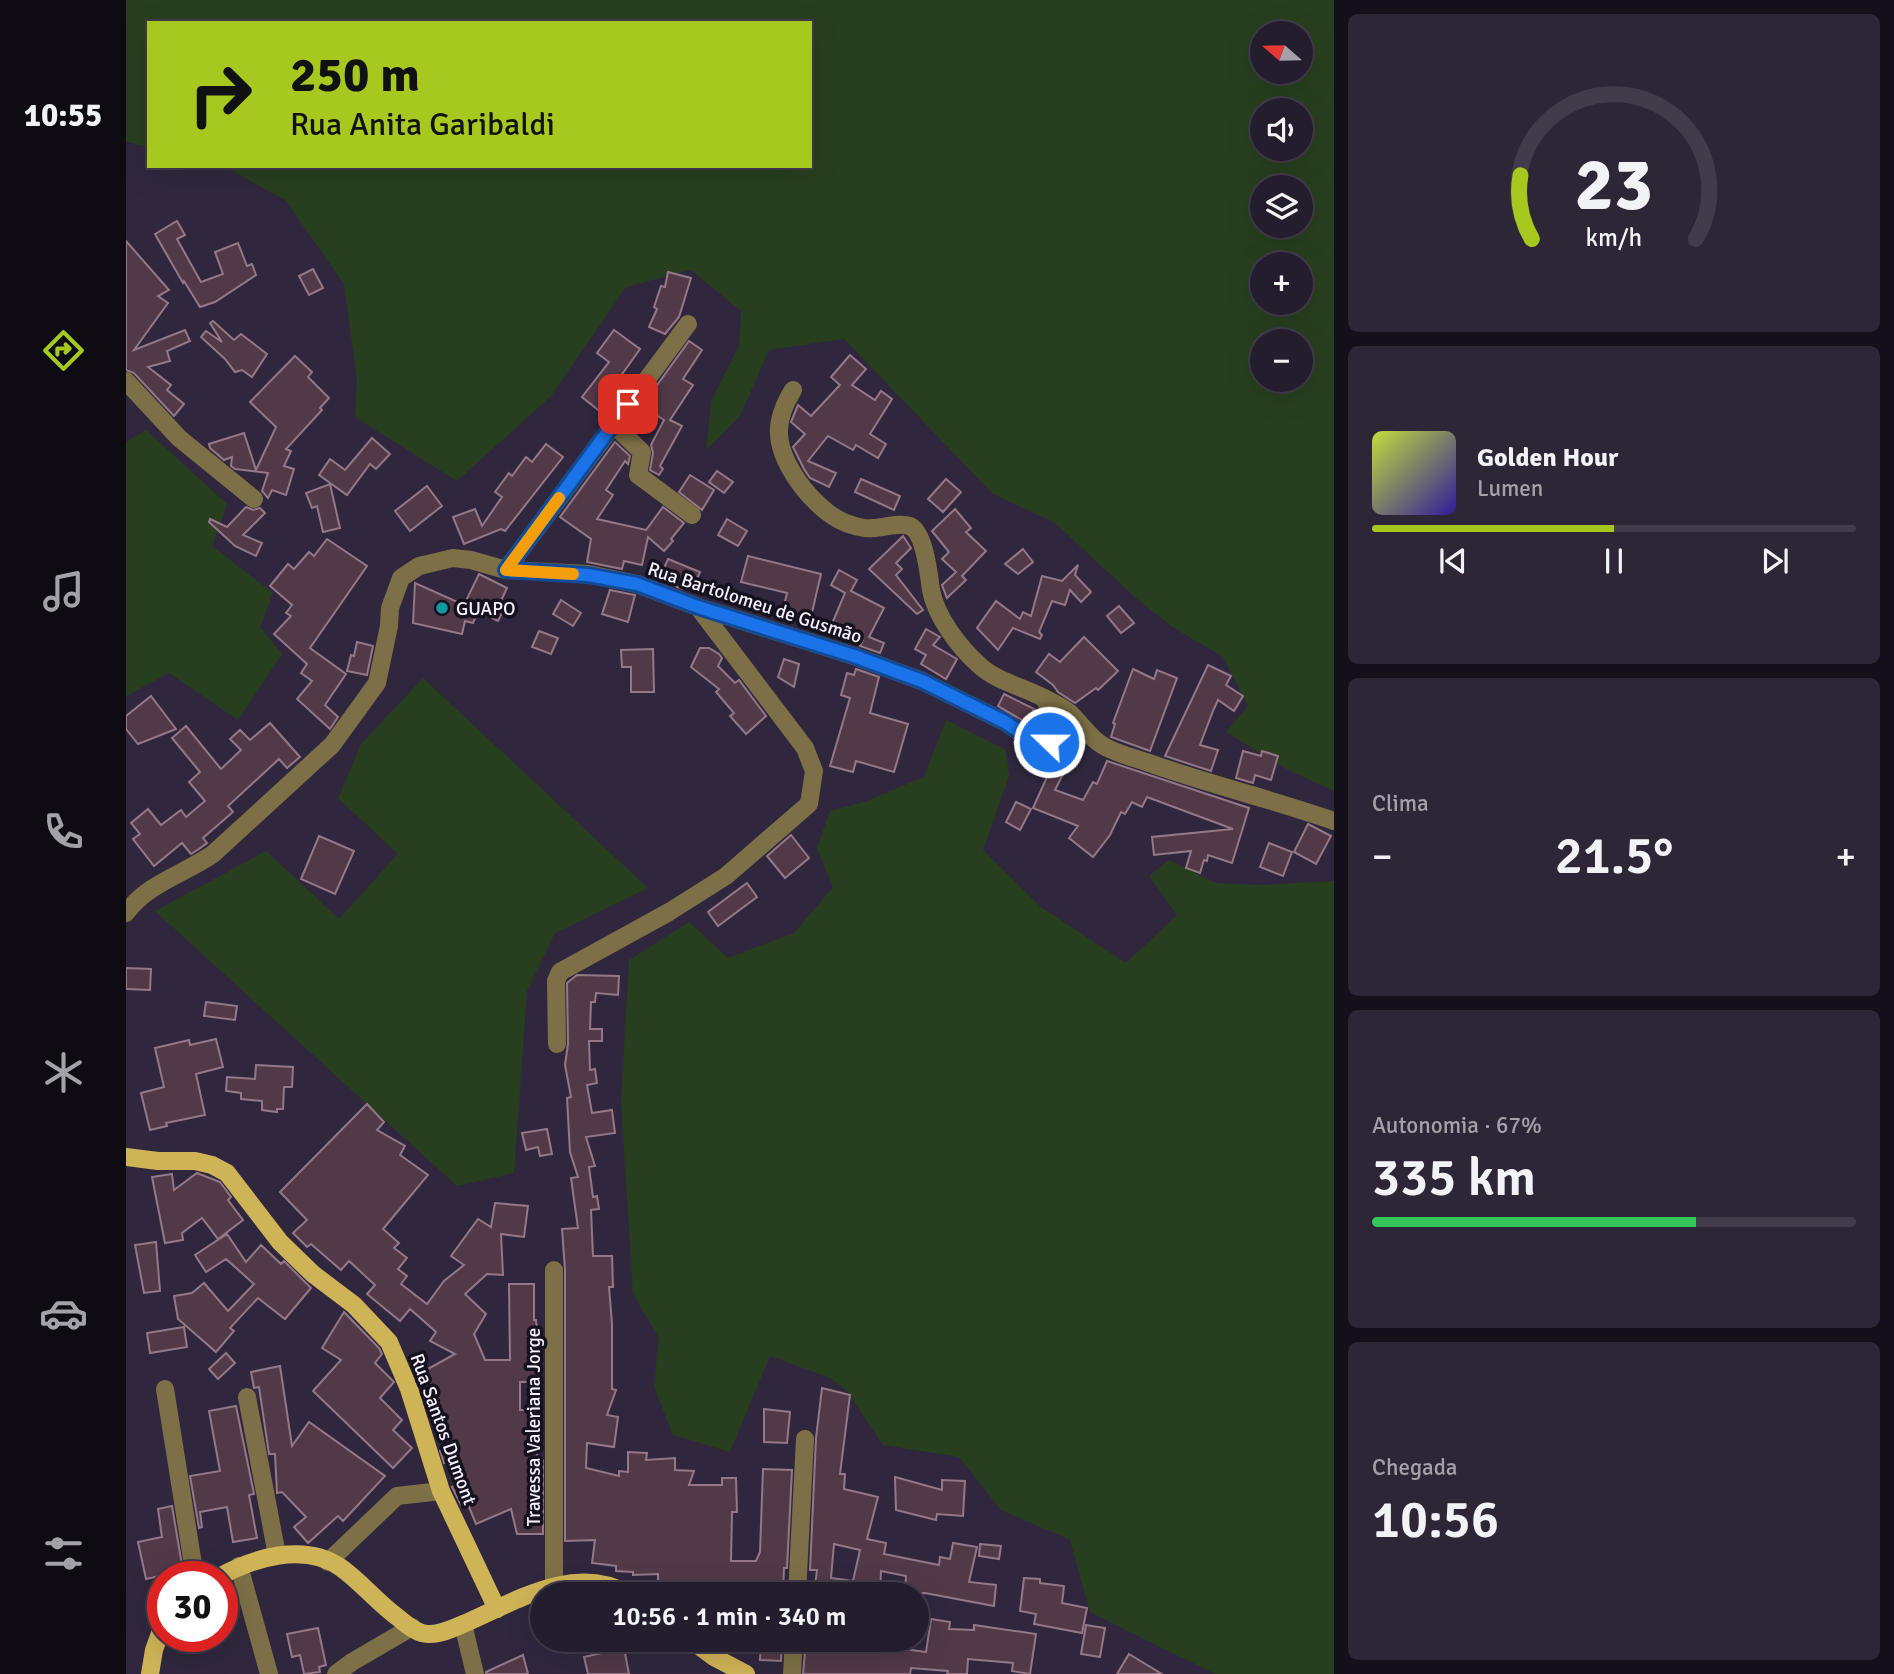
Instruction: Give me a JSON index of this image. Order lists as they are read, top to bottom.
{
  "streets": {
    "main road": ["Rua Santos Dumont"],
    "street": ["Rua Bartolomeu de Gusmão", "Travessa Valeriana Jorge"]
  },
  "places": ["GUAPO"],
  "north": "left",
  "page": {
    "tabs": "10:55",
    "map_buttons": ["+", "−"],
    "turn": ["250 m", "Rua Anita Garibaldi"],
    "song": ["Golden Hour", "Lumen"],
    "tile": [
      "Clima",
      ["Autonomia · 67%", "335 km"],
      ["Chegada", "10:56"]
    ],
    "heat": ["−", "21.5°", "+"],
    "limit": "30",
    "trip": "10:56 · 1 min · 340 m",
    "gauge": ["23", "km/h"]
  }
}
